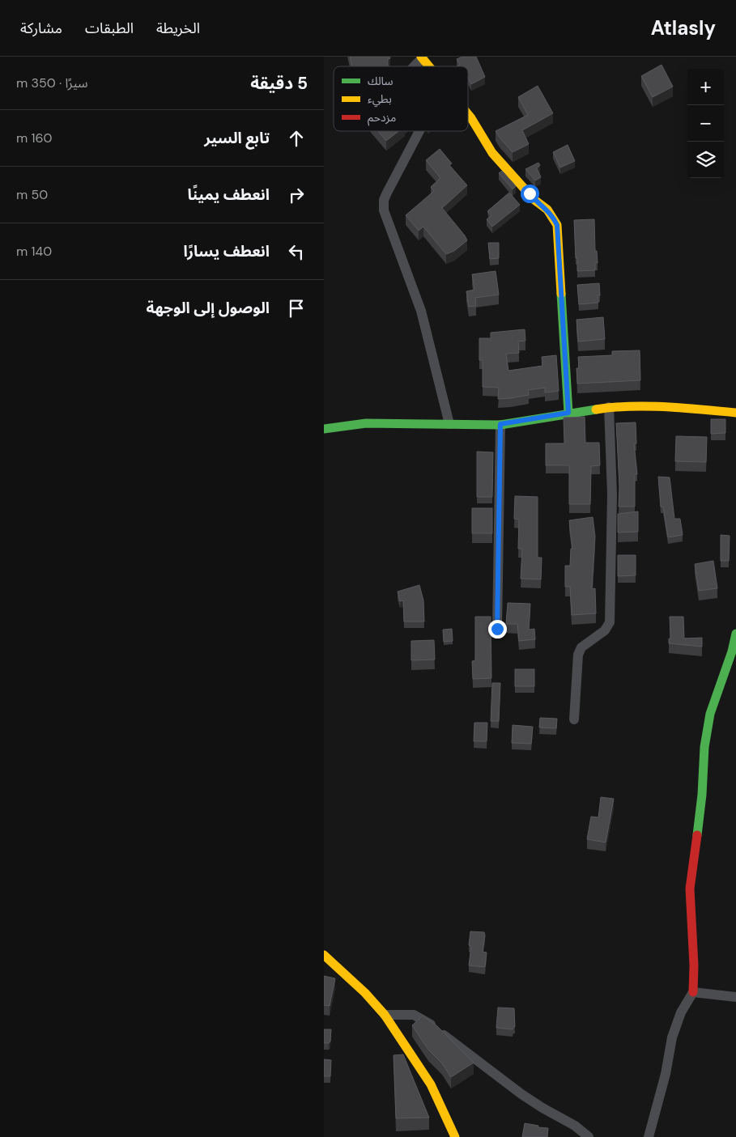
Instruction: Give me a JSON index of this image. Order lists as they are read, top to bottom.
{
  "legend": ["سالك", "بطيء", "مزدحم"],
  "page": {
    "header": "Atlasly",
    "nav": ["الخريطة", "الطبقات", "مشاركة"],
    "heading": ["5 دقيقة", "سيرًا · 350 m"],
    "map_buttons": ["+", "−"],
    "list": [
      ["تابع السير", "160 m"],
      ["انعطف يمينًا", "50 m"],
      ["انعطف يسارًا", "140 m"],
      "الوصول إلى الوجهة"
    ]
  }
}
